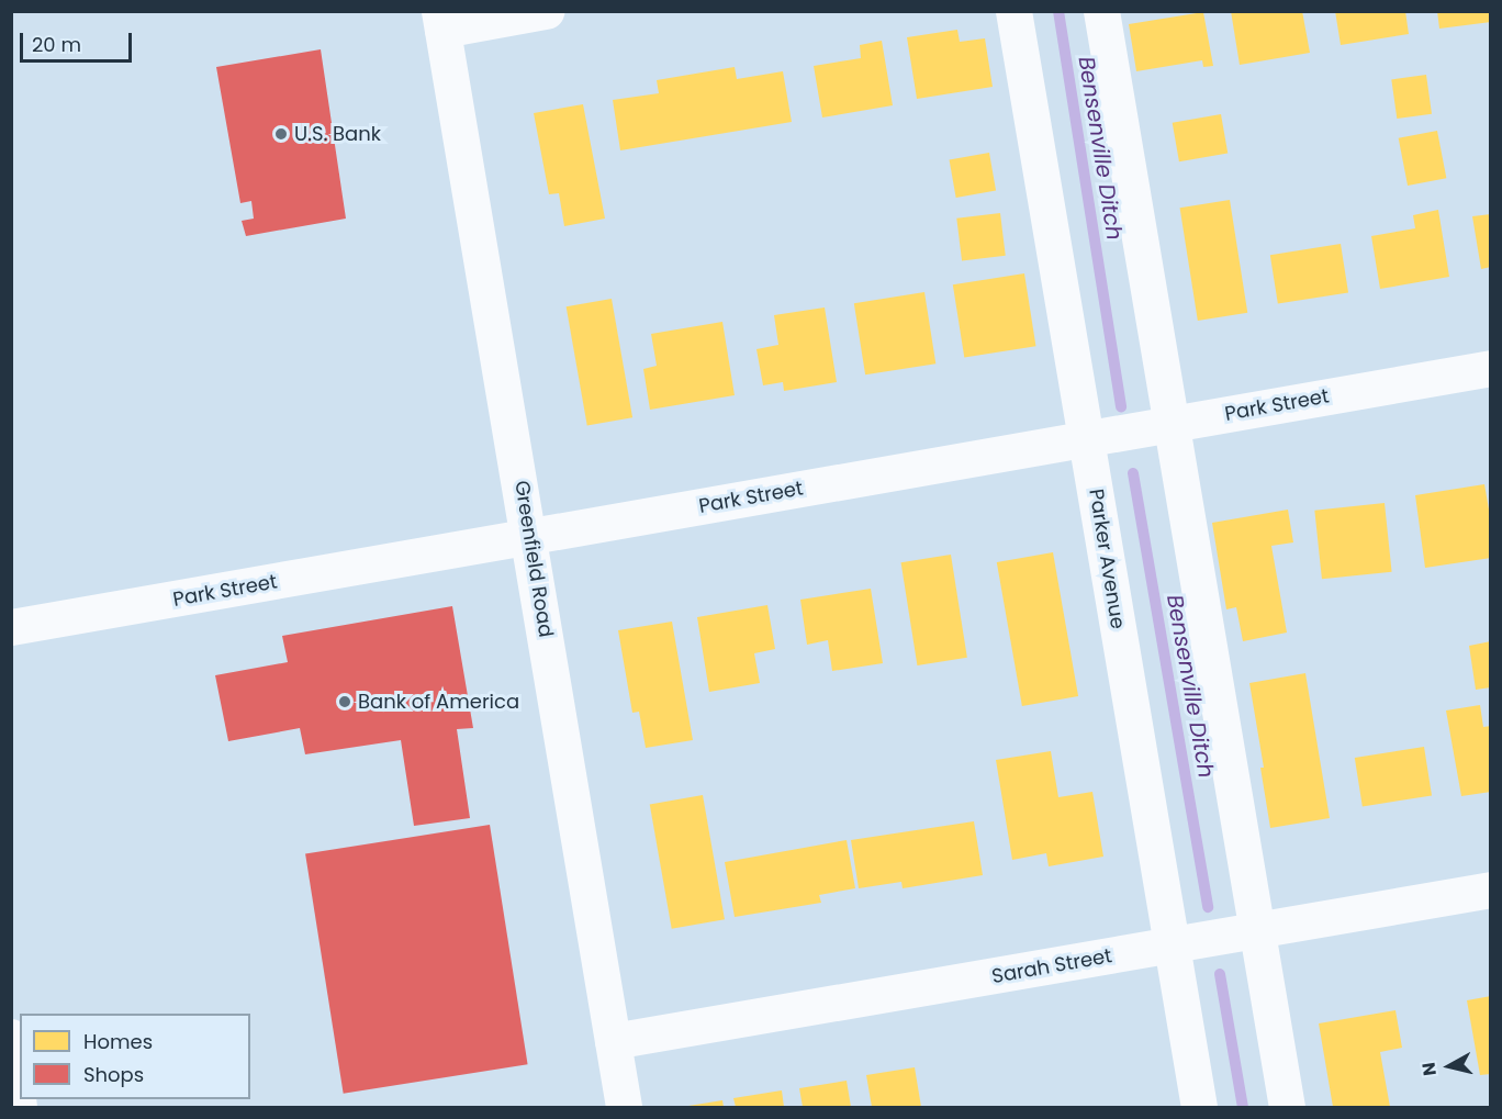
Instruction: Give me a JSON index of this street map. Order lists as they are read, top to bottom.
{
  "streets": {
    "street": [
      "Park Street",
      "Greenfield Road",
      "Parker Avenue",
      "Sarah Street"
    ]
  },
  "crossings": [
    ["Park Street", "Greenfield Road"],
    ["Park Street", "Parker Avenue"],
    ["Greenfield Road", "Sarah Street"],
    ["Parker Avenue", "Sarah Street"]
  ],
  "water": ["Bensenville Ditch"],
  "places": ["U.S. Bank", "Bank of America"],
  "legend": ["Homes", "Shops"],
  "scale_bar": "20 m",
  "north": "left"
}
